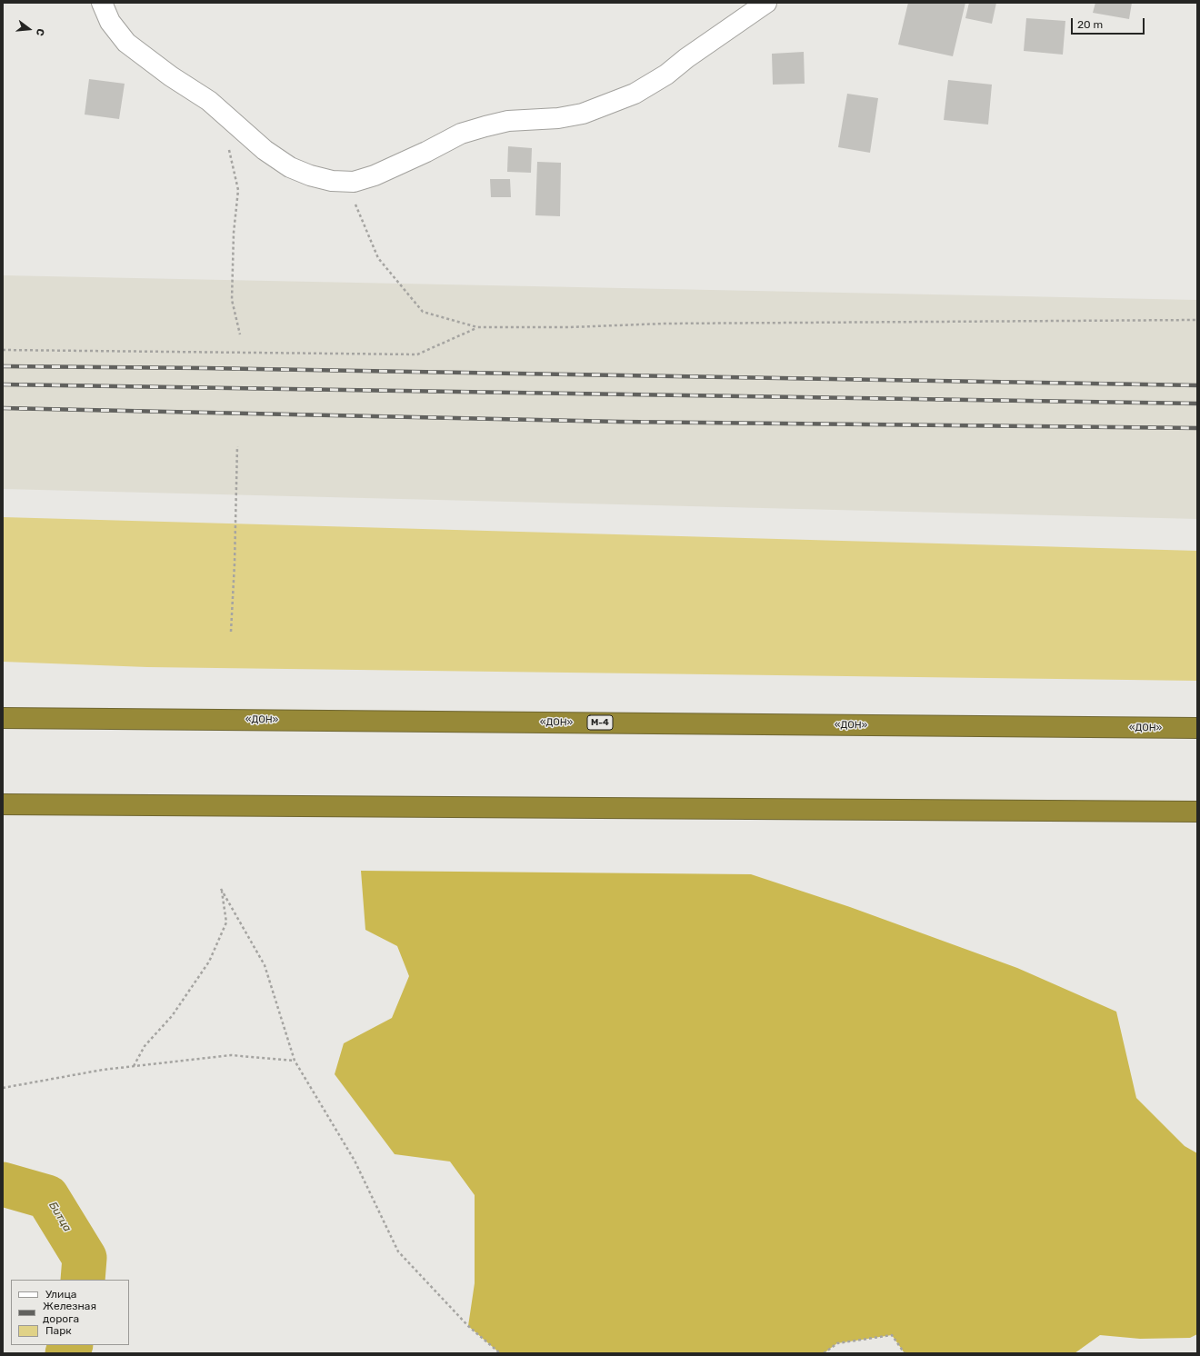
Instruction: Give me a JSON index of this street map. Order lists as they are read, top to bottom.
{
  "streets": {
    "highway": ["«ДОН»", "М-4"]
  },
  "water": ["Битца"],
  "legend": ["Улица", "Железная дорога", "Парк"],
  "scale_bar": "20 m",
  "north": "right"
}
